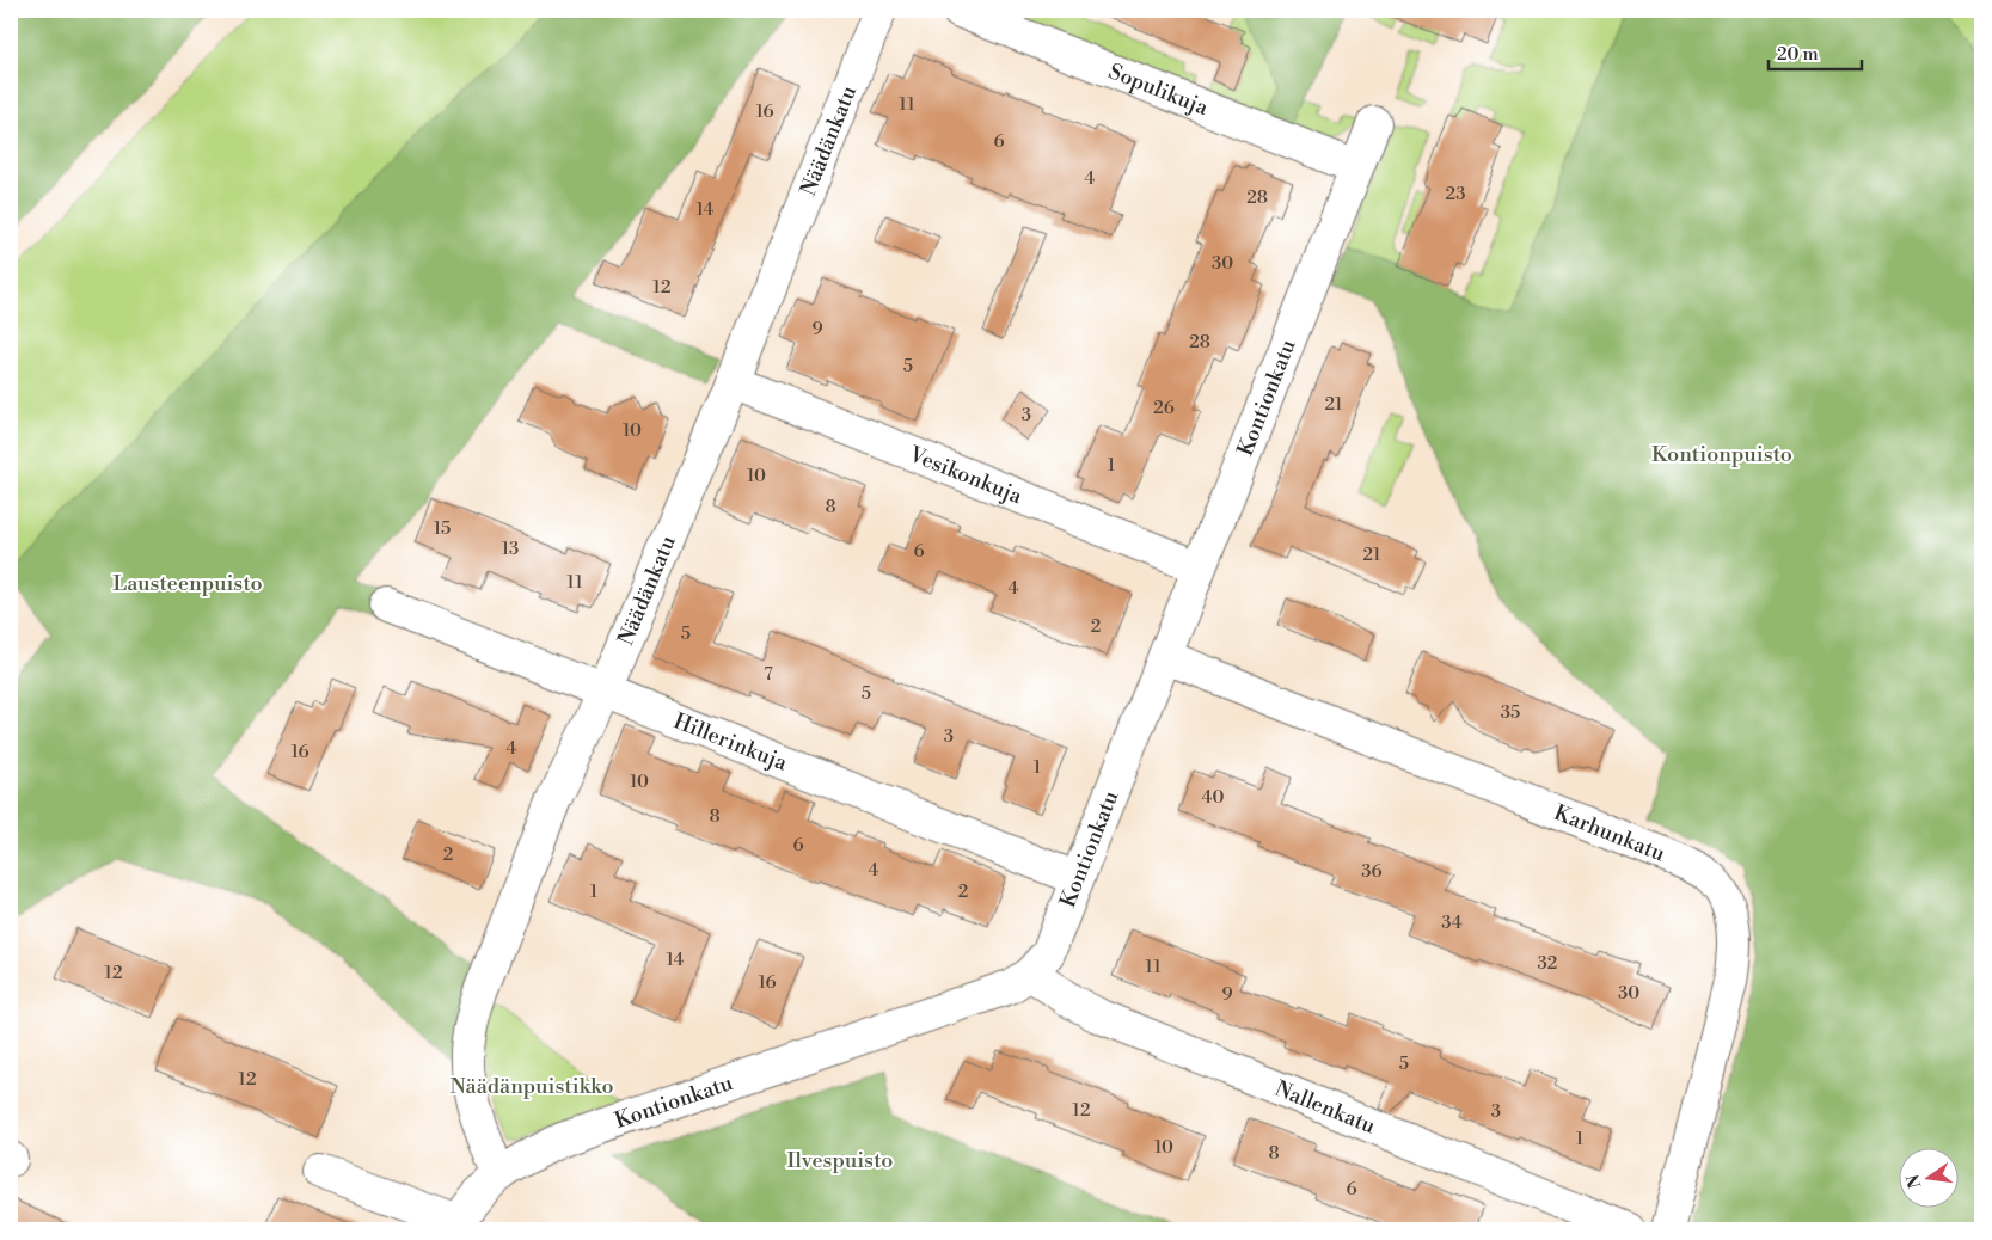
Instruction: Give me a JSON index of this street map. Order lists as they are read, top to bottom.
{
  "streets": {
    "street": [
      "Sopulikuja",
      "Näädänkatu",
      "Kontionkatu",
      "Vesikonkuja",
      "Hillerinkuja",
      "Karhunkatu",
      "Nallenkatu"
    ]
  },
  "crossings": [
    ["Sopulikuja", "Kontionkatu"],
    ["Näädänkatu", "Kontionkatu"],
    ["Näädänkatu", "Vesikonkuja"],
    ["Näädänkatu", "Hillerinkuja"],
    ["Kontionkatu", "Vesikonkuja"],
    ["Kontionkatu", "Hillerinkuja"],
    ["Kontionkatu", "Karhunkatu"],
    ["Kontionkatu", "Nallenkatu"]
  ],
  "parks": [
    "Kontionpuisto",
    "Lausteenpuisto",
    "Näädänpuistikko",
    "Ilvespuisto"
  ],
  "house_numbers": [
    "11",
    "16",
    "6",
    "4",
    "23",
    "28",
    "14",
    "30",
    "12",
    "9",
    "28",
    "5",
    "21",
    "26",
    "3",
    "10",
    "1",
    "10",
    "8",
    "15",
    "13",
    "6",
    "21",
    "11",
    "4",
    "2",
    "5",
    "7",
    "5",
    "35",
    "3",
    "4",
    "16",
    "1",
    "10",
    "40",
    "8",
    "6",
    "2",
    "4",
    "36",
    "1",
    "2",
    "34",
    "14",
    "32",
    "11",
    "12",
    "16",
    "30",
    "9",
    "5",
    "12",
    "12",
    "3",
    "1",
    "10",
    "8",
    "6"
  ],
  "scale_bar": "20 m",
  "north": "left"
}
